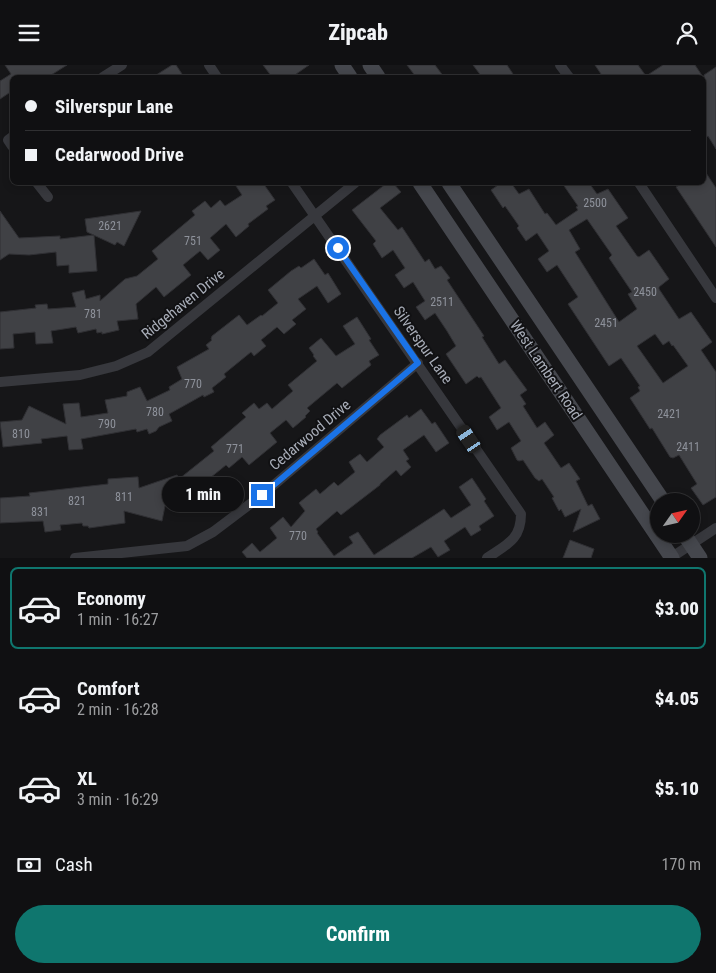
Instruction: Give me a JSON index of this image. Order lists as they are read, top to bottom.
{
  "streets": {
    "main road": ["West Lambert Road"],
    "street": ["Ridgehaven Drive", "Silverspur Lane", "Cedarwood Drive"]
  },
  "crossings": [
    ["Ridgehaven Drive", "Silverspur Lane"],
    ["Silverspur Lane", "Cedarwood Drive"]
  ],
  "house_numbers": [
    "2500",
    "2621",
    "751",
    "2450",
    "2511",
    "781",
    "2451",
    "770",
    "780",
    "2421",
    "790",
    "810",
    "2411",
    "771",
    "811",
    "821",
    "831",
    "770"
  ],
  "north": "top right",
  "page": {
    "header": "Zipcab",
    "banner": ["Silverspur Lane", "Cedarwood Drive"],
    "bubble": "1 min",
    "list": [
      {
        "name": "Economy",
        "note": "1 min · 16:27",
        "value": "$3.00"
      },
      {
        "name": "Comfort",
        "note": "2 min · 16:28",
        "value": "$4.05"
      },
      {
        "name": "XL",
        "note": "3 min · 16:29",
        "value": "$5.10"
      }
    ],
    "pay": ["Cash", "170 m"],
    "buttons": "Confirm"
  }
}
